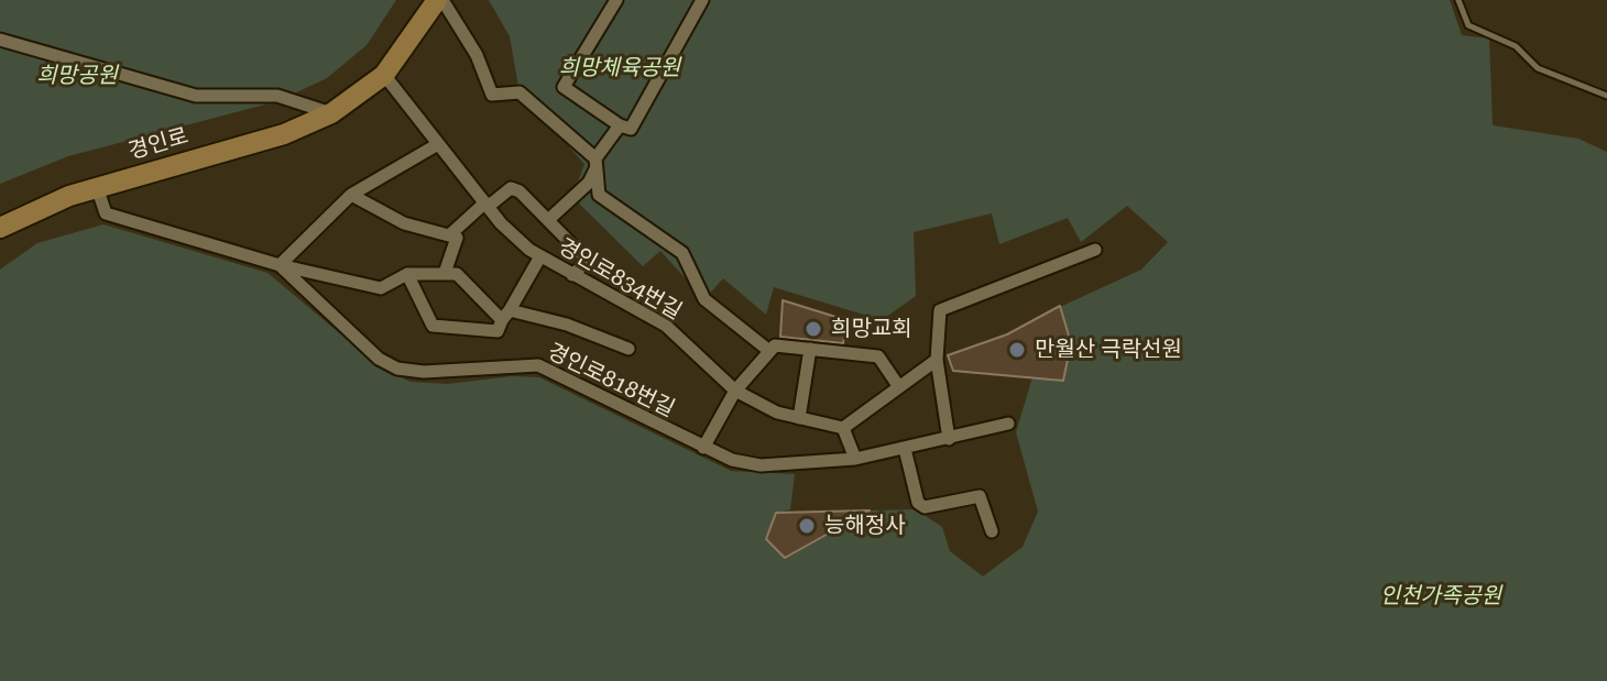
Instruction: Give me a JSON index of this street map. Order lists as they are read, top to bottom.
{
  "streets": {
    "main road": ["경인로"],
    "street": ["경인로834번길", "경인로818번길"]
  },
  "crossings": [
    ["경인로", "경인로834번길"],
    ["경인로", "경인로818번길"]
  ],
  "parks": ["희망체육공원", "희망공원", "인천가족공원"],
  "places": ["희망교회", "만월산 극락선원", "능해정사"]
}
